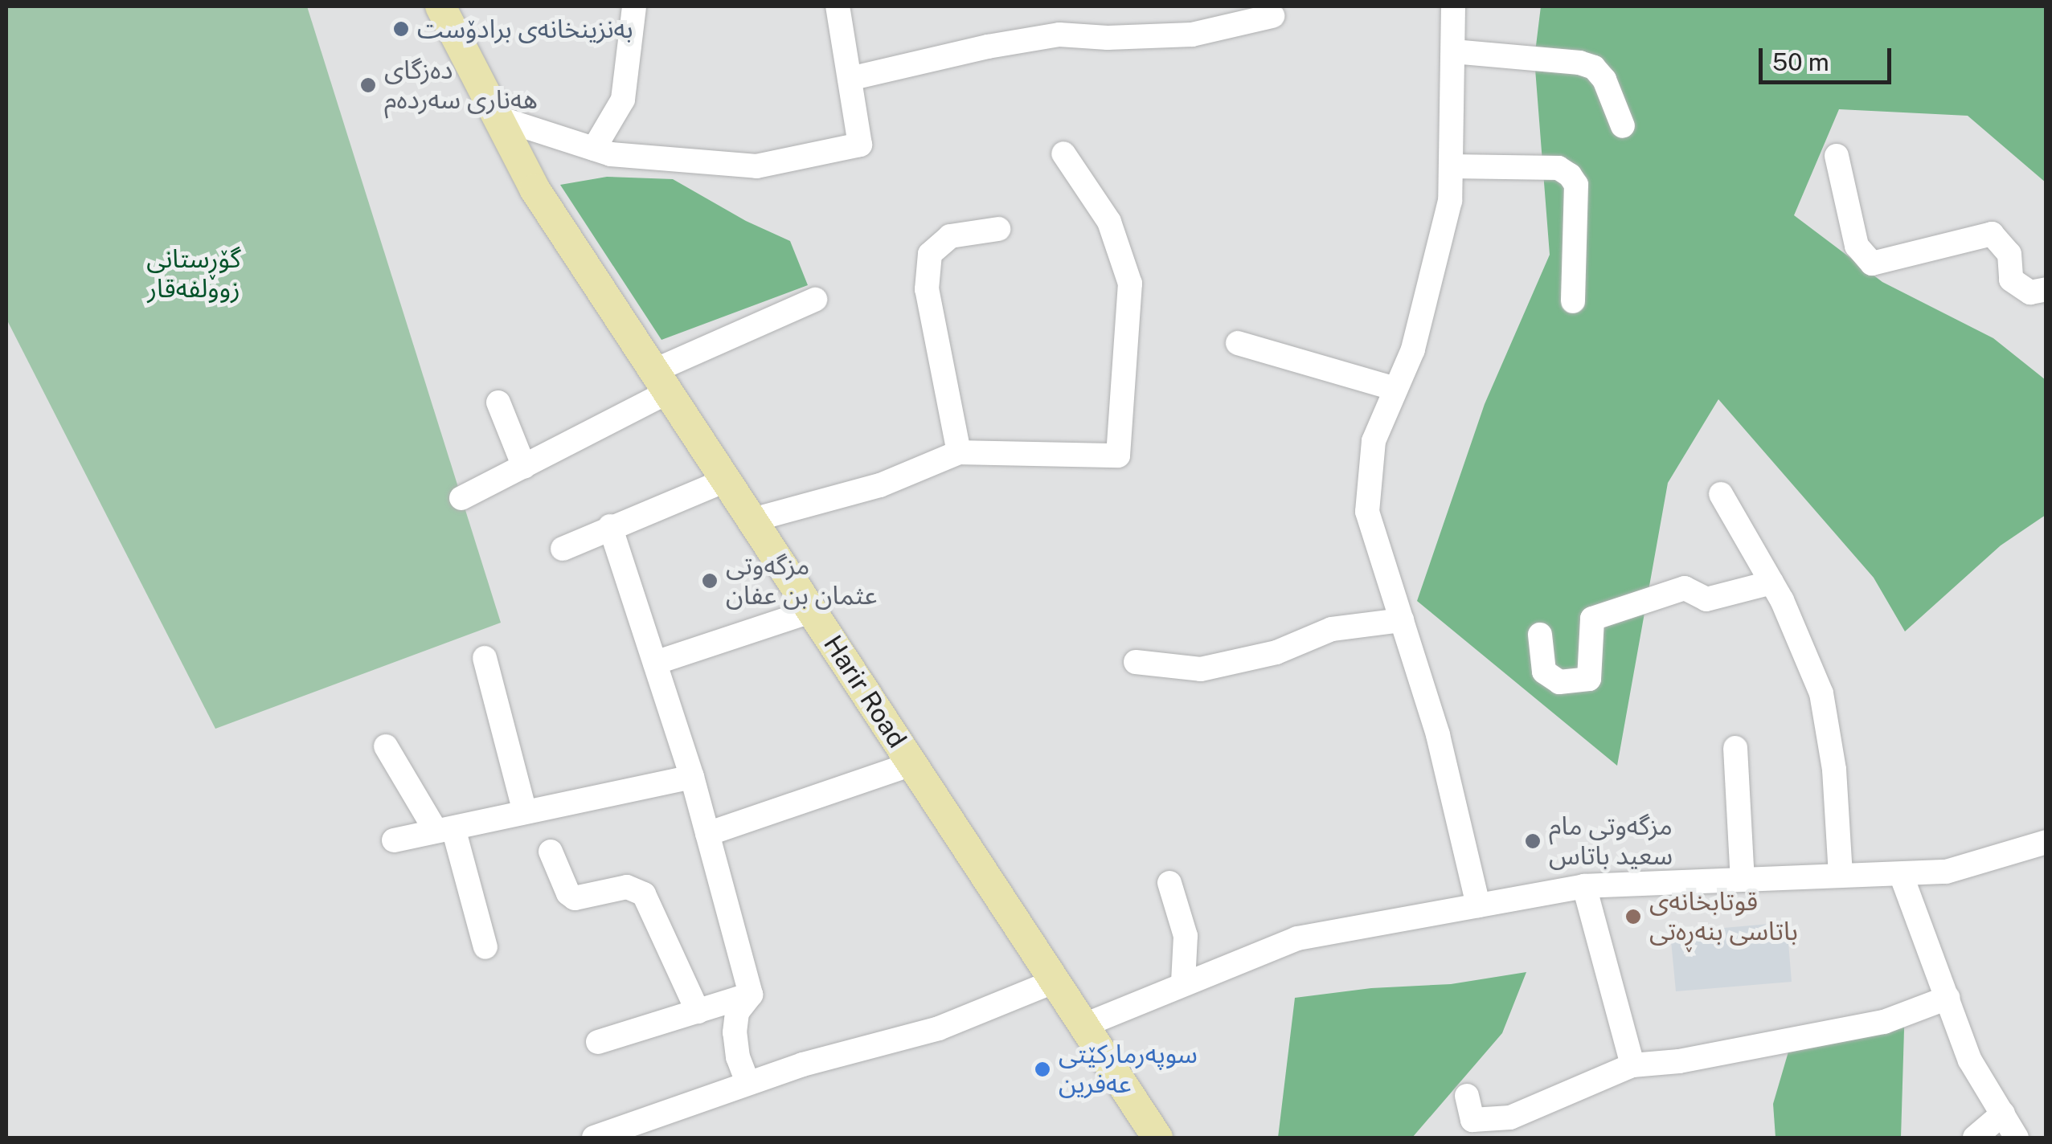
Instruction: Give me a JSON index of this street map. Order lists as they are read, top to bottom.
{
  "streets": {
    "main road": ["Harir Road"]
  },
  "parks": ["گۆڕستانی زوولفەقار"],
  "places": [
    "بەنزینخانەی برادۆست",
    "دەزگای هەناری سەردەم",
    "مزگەوتی عثمان بن عفان",
    "مزگەوتی مام سعید باتاس",
    "قوتابخانەی باتاسی بنەڕەتی",
    "سوپەرمارکێتی عەفرین"
  ],
  "scale_bar": "50 m"
}
